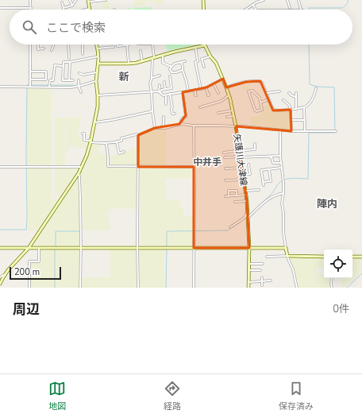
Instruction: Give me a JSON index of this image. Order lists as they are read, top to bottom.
{
  "streets": {
    "street": ["矢護川大津線"]
  },
  "districts": ["新", "中井手", "陣内"],
  "scale_bar": "200 m",
  "page": {
    "search": "ここで検索",
    "scale": "200 m",
    "heading": ["周辺", "0件"],
    "nav": ["地図", "経路", "保存済み"]
  }
}
